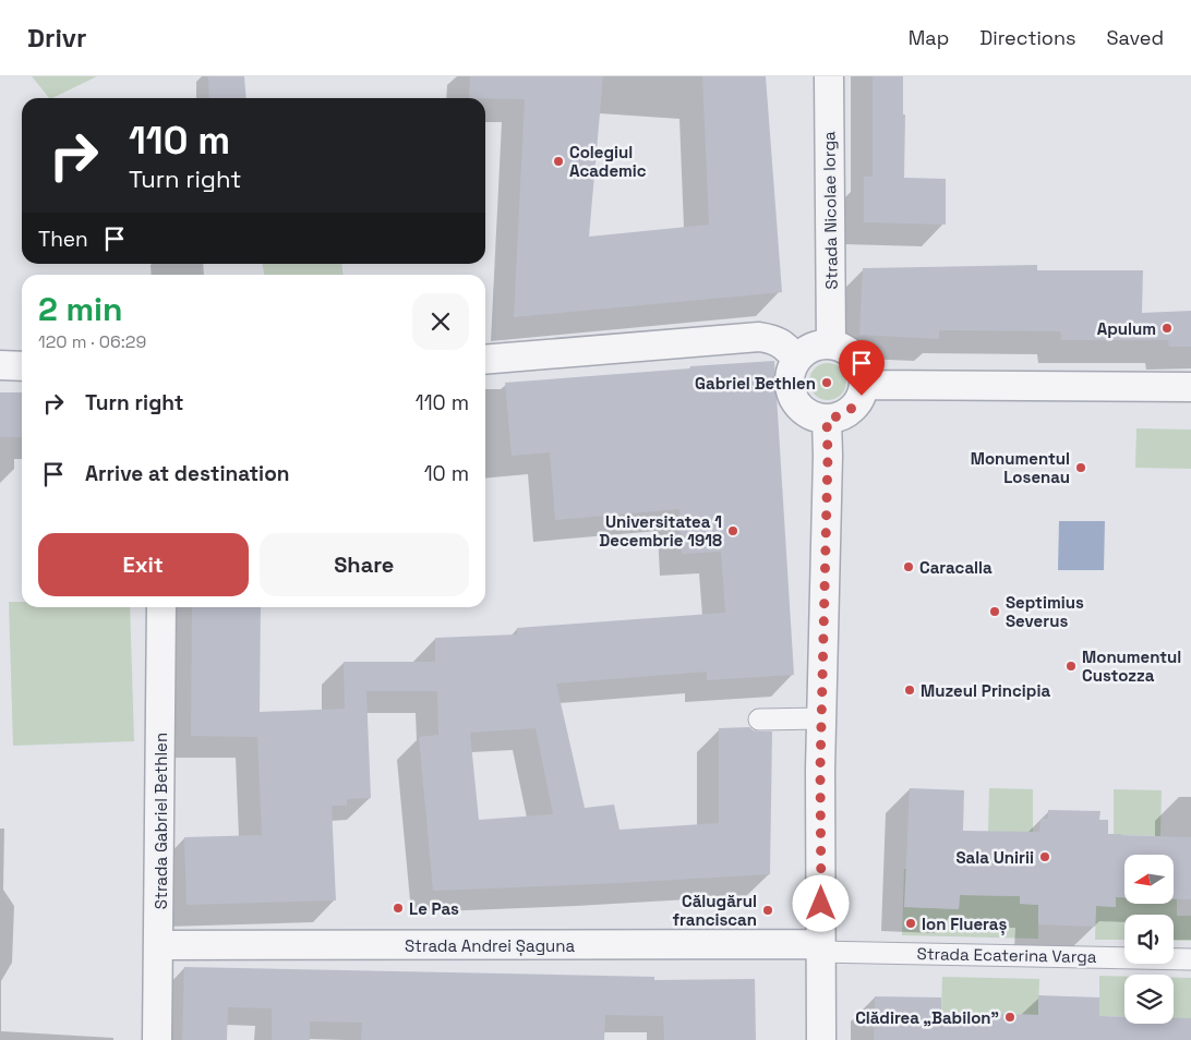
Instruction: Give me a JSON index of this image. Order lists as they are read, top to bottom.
{
  "streets": {
    "street": [
      "Strada Nicolae Iorga",
      "Strada Gabriel Bethlen",
      "Strada Andrei Șaguna",
      "Strada Ecaterina Varga"
    ]
  },
  "crossings": [
    ["Strada Gabriel Bethlen", "Strada Andrei Șaguna"],
    ["Strada Andrei Șaguna", "Strada Ecaterina Varga"]
  ],
  "places": [
    "Colegiul Academic",
    "Apulum",
    "Gabriel Bethlen",
    "Monumentul Losenau",
    "Universitatea 1 Decembrie 1918",
    "Caracalla",
    "Septimius Severus",
    "Monumentul Custozza",
    "Muzeul Principia",
    "Sala Unirii",
    "Le Pas",
    "Călugărul franciscan",
    "Ion Flueraș",
    "Clădirea „Babilon”"
  ],
  "north": "left",
  "page": {
    "header": "Drivr",
    "nav": ["Map", "Directions", "Saved"],
    "turn": ["110 m", "Turn right"],
    "then": "Then",
    "heading": ["2 min", "120 m · 06:29"],
    "list": [
      {
        "name": "Turn right",
        "value": "110 m"
      },
      {
        "name": "Arrive at destination",
        "value": "10 m"
      }
    ],
    "buttons": ["Exit", "Share"]
  }
}
